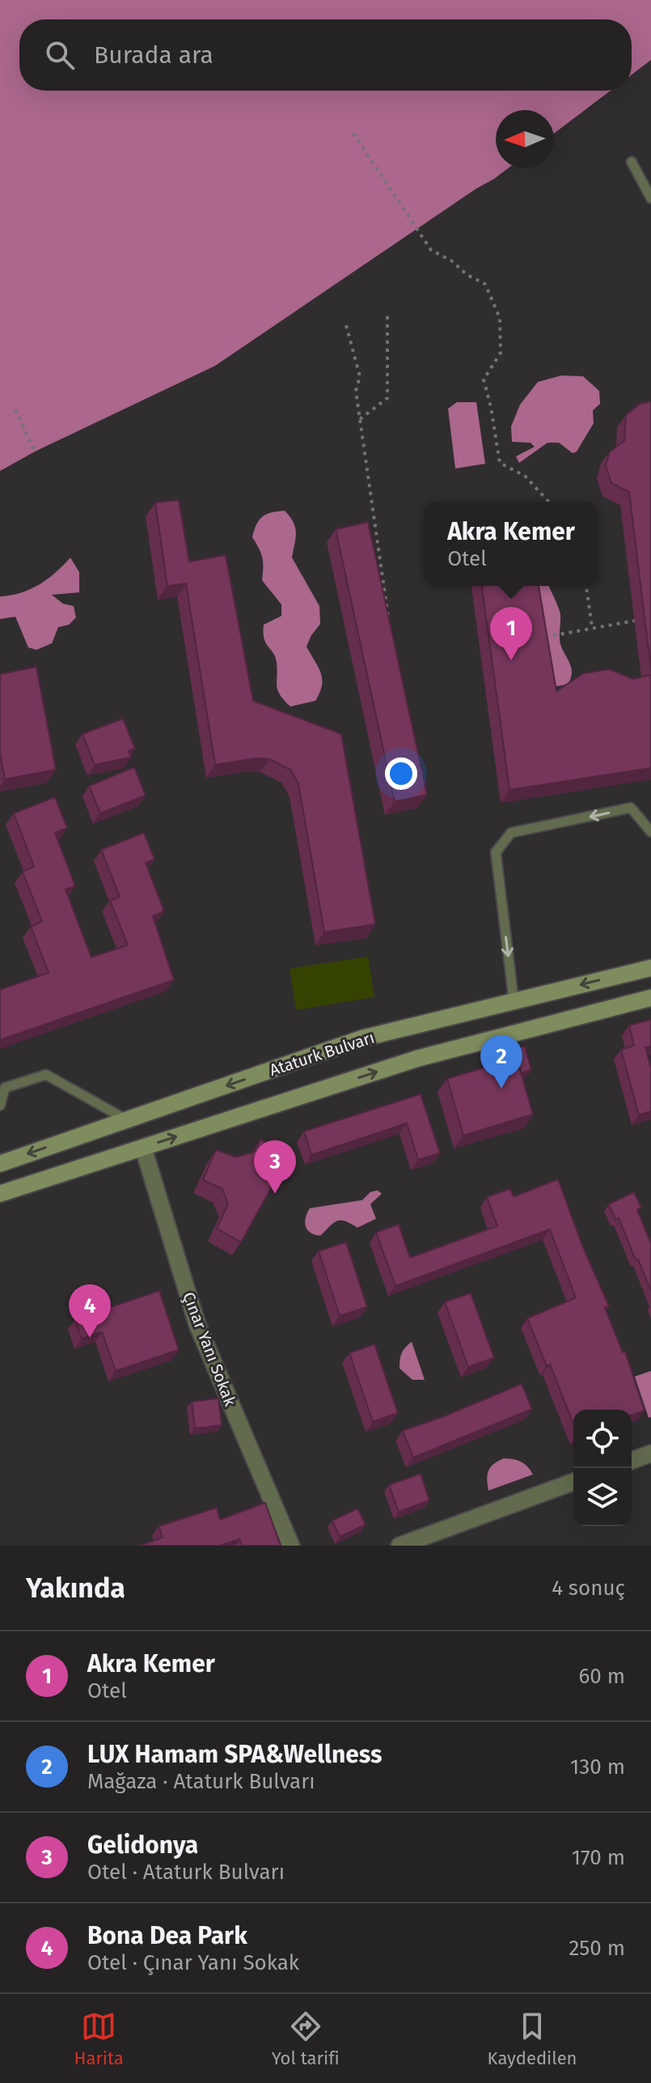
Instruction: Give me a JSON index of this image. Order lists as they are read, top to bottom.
{
  "streets": {
    "main road": ["Ataturk Bulvarı"],
    "street": ["Çınar Yanı Sokak"]
  },
  "crossings": [
    ["Ataturk Bulvarı", "Çınar Yanı Sokak"]
  ],
  "north": "left",
  "page": {
    "search": "Burada ara",
    "popup": ["Akra Kemer", "Otel"],
    "pins": [
      "1",
      "2",
      "3",
      "4"
    ],
    "heading": ["Yakında", "4 sonuç"],
    "list": [
      {
        "mark": "1",
        "name": "Akra Kemer",
        "note": "Otel",
        "value": "60 m"
      },
      {
        "mark": "2",
        "name": "LUX Hamam SPA&Wellness",
        "note": "Mağaza · Ataturk Bulvarı",
        "value": "130 m"
      },
      {
        "mark": "3",
        "name": "Gelidonya",
        "note": "Otel · Ataturk Bulvarı",
        "value": "170 m"
      },
      {
        "mark": "4",
        "name": "Bona Dea Park",
        "note": "Otel · Çınar Yanı Sokak",
        "value": "250 m"
      }
    ],
    "nav": ["Harita", "Yol tarifi", "Kaydedilen"]
  }
}
